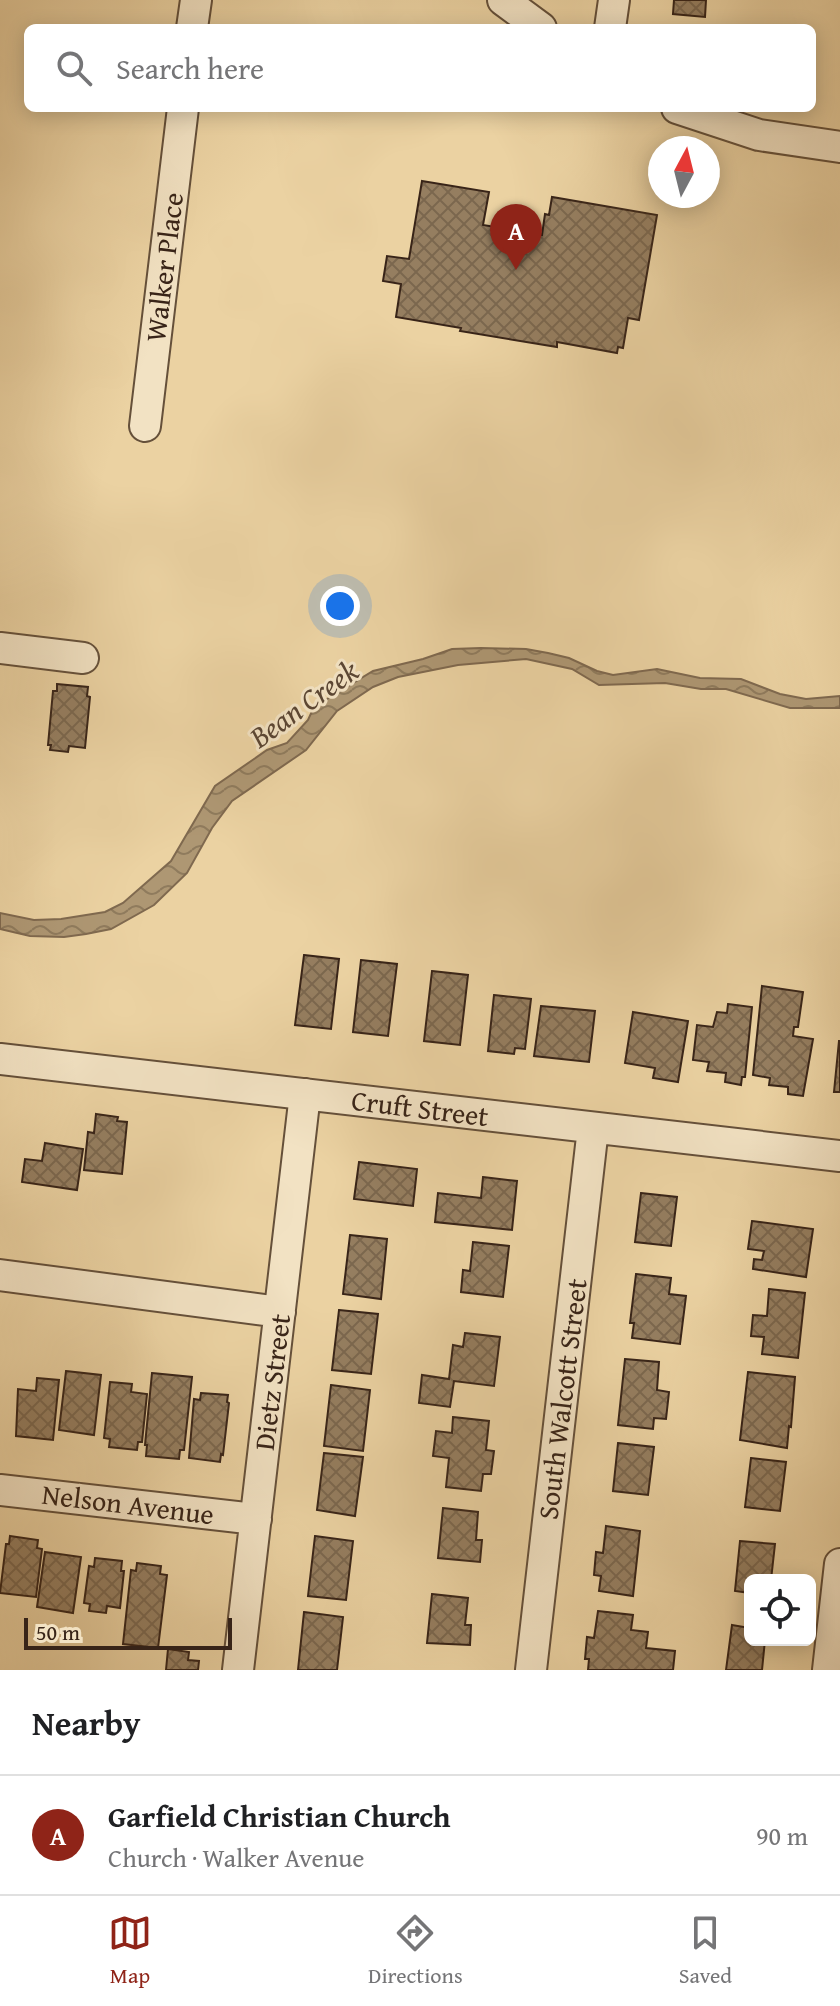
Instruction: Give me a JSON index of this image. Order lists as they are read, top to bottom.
{
  "streets": {
    "street": [
      "Walker Place",
      "Cruft Street",
      "Dietz Street",
      "South Walcott Street",
      "Nelson Avenue"
    ]
  },
  "crossings": [
    ["Cruft Street", "Dietz Street"],
    ["Cruft Street", "South Walcott Street"],
    ["Dietz Street", "Nelson Avenue"]
  ],
  "water": ["Bean Creek"],
  "scale_bar": "50 m",
  "north": "top",
  "page": {
    "search": "Search here",
    "pins": "A",
    "scale": "50 m",
    "heading": "Nearby",
    "list": [
      {
        "mark": "A",
        "name": "Garfield Christian Church",
        "note": "Church · Walker Avenue",
        "value": "90 m"
      }
    ],
    "nav": ["Map", "Directions", "Saved"]
  }
}
